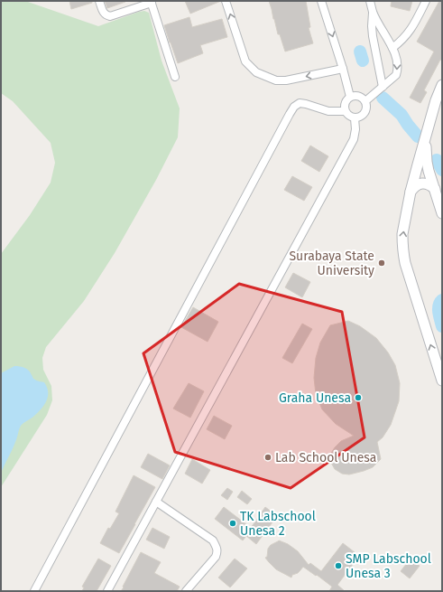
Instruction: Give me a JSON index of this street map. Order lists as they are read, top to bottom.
{
  "places": [
    "Surabaya State University",
    "Graha Unesa",
    "Lab School Unesa",
    "TK Labschool Unesa 2",
    "SMP Labschool Unesa 3"
  ]
}
